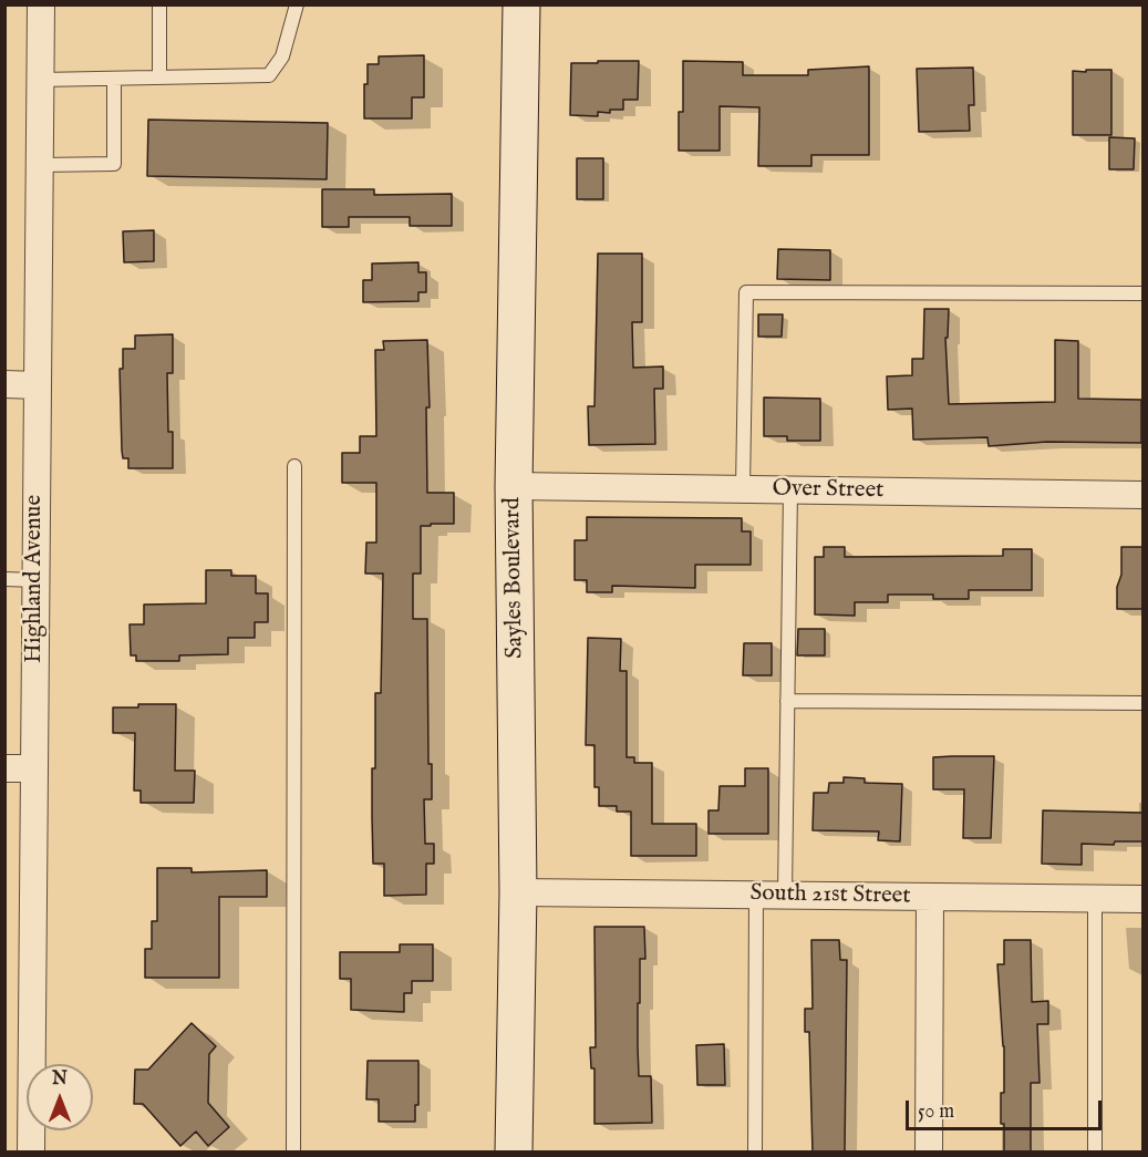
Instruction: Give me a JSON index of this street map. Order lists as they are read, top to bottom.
{
  "streets": {
    "main road": ["Sayles Boulevard"],
    "street": ["Over Street", "Highland Avenue", "South 21st Street"]
  },
  "crossings": [
    ["Over Street", "Sayles Boulevard"],
    ["Sayles Boulevard", "South 21st Street"]
  ],
  "scale_bar": "50 m",
  "north": "top"
}
